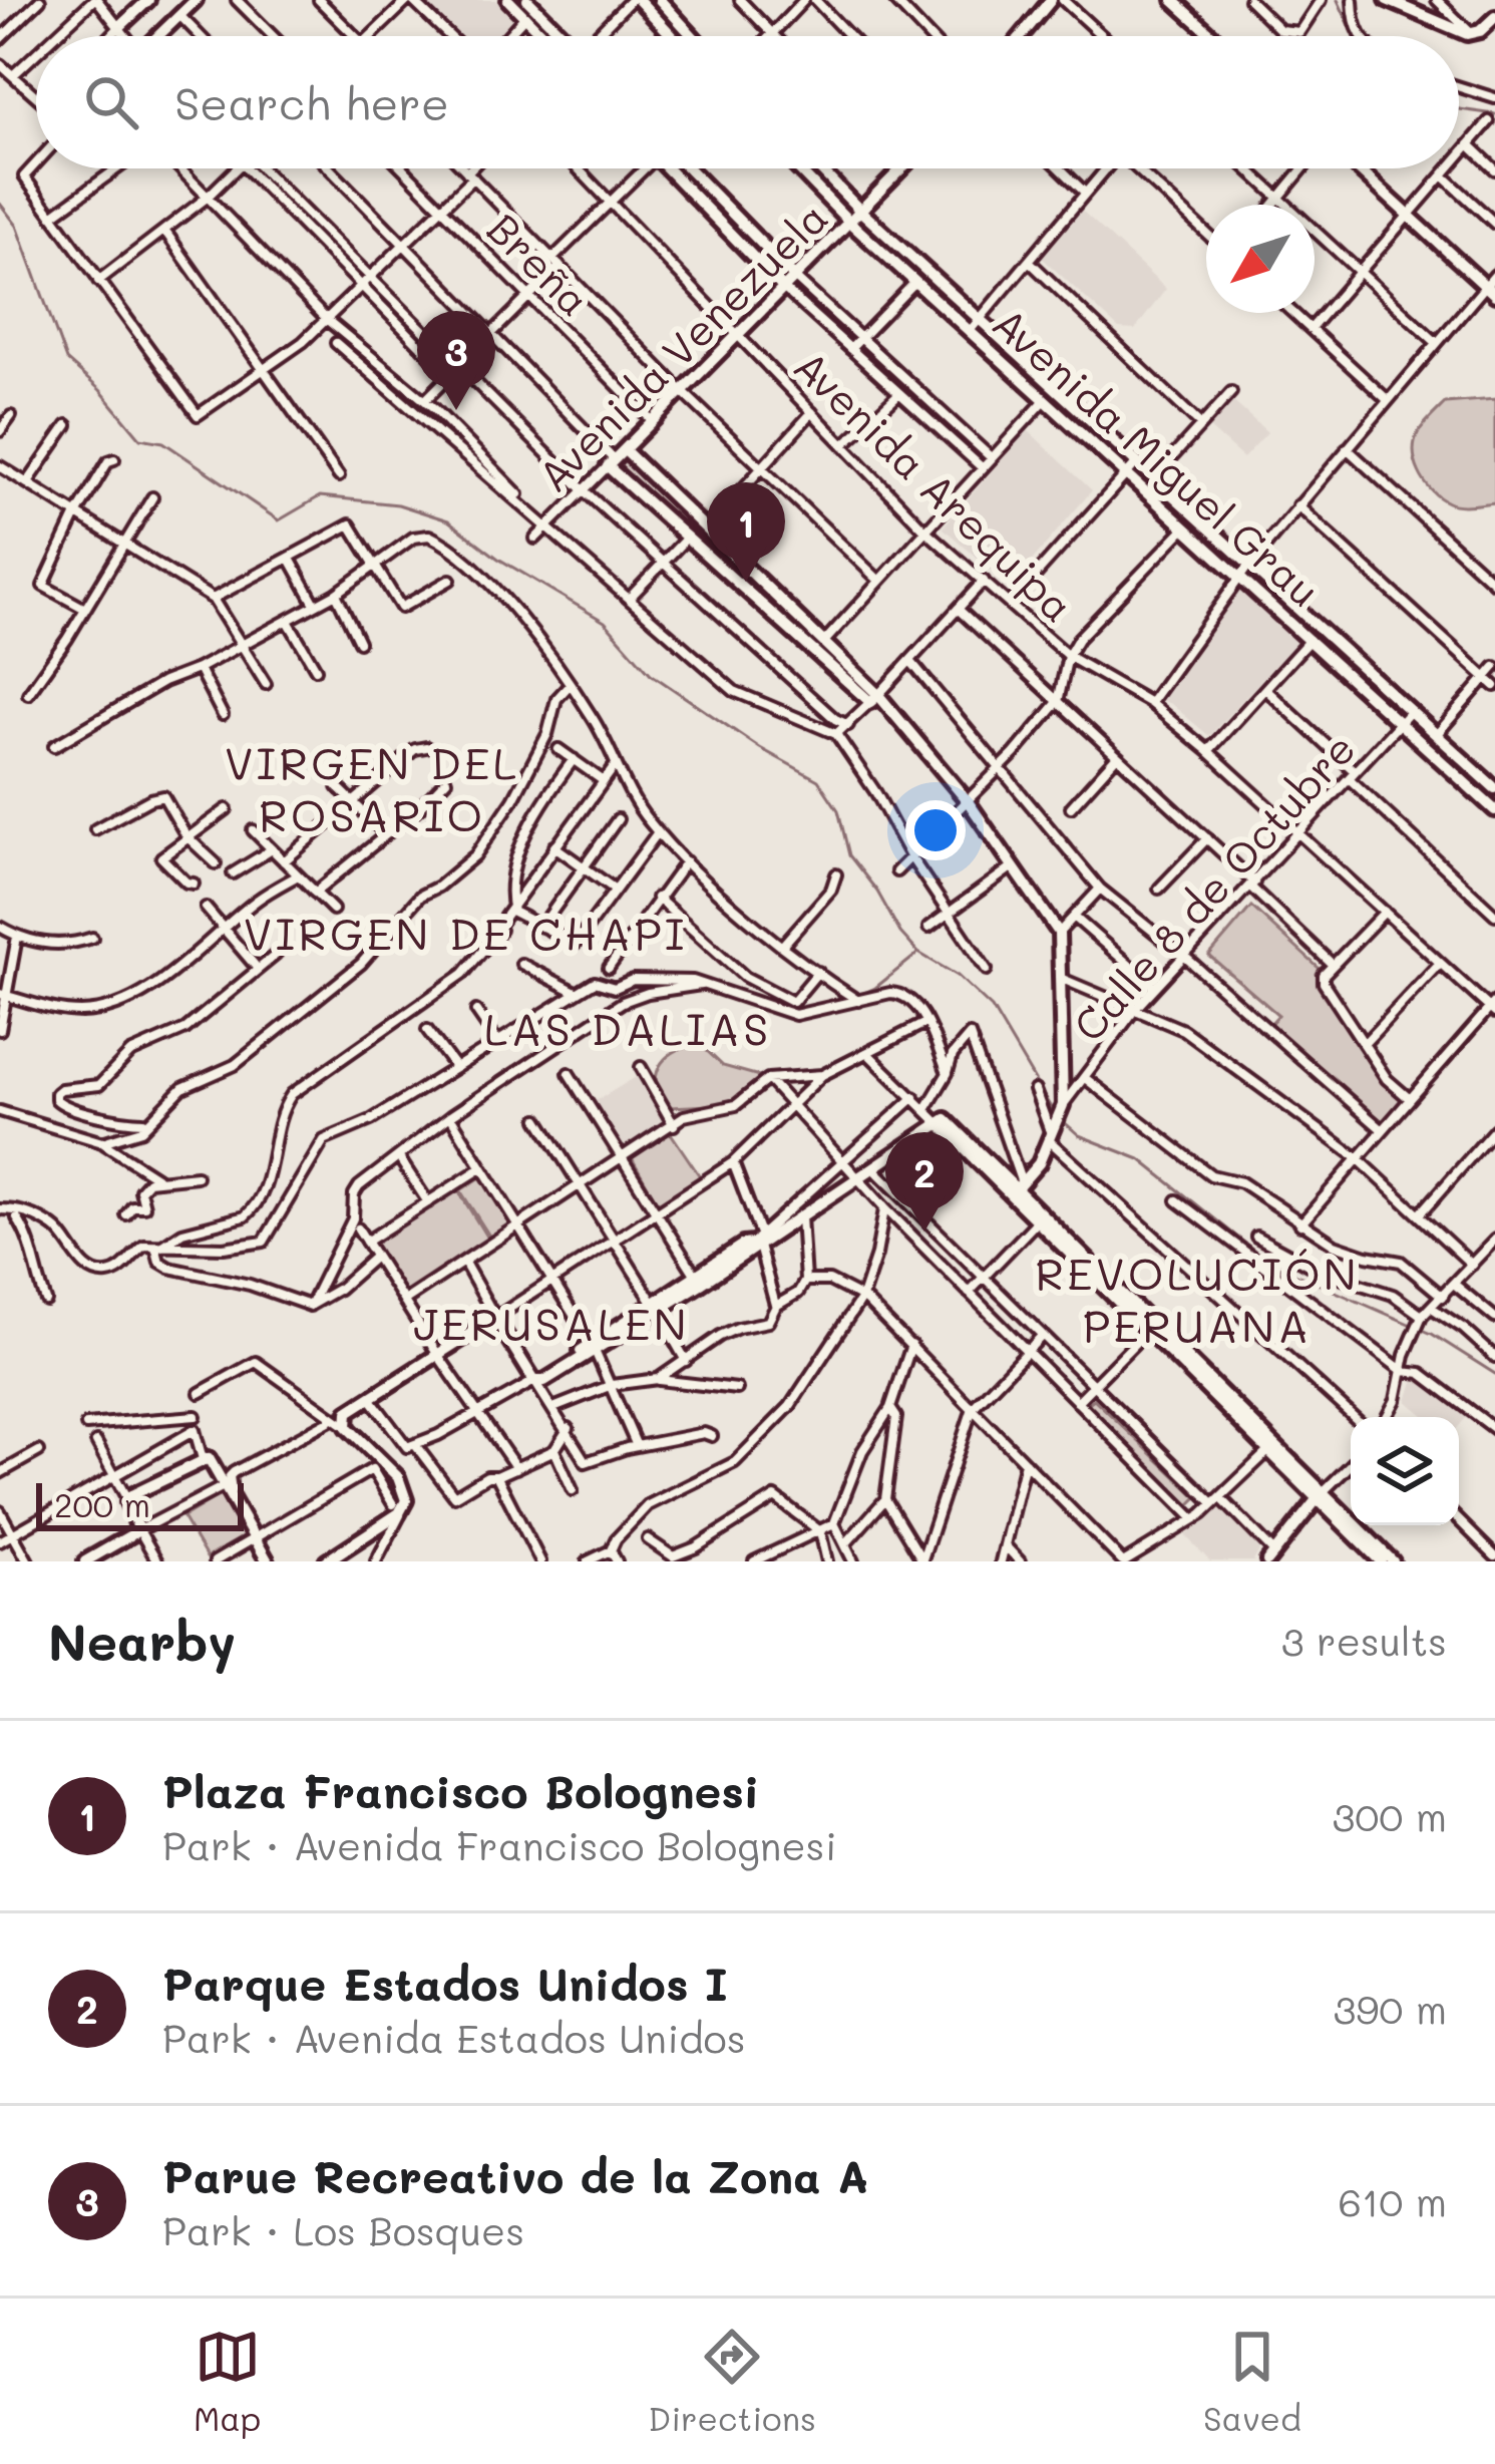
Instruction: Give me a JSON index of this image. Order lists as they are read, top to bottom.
{
  "streets": {
    "street": [
      "Breña",
      "Avenida Venezuela",
      "Avenida Miguel Grau",
      "Avenida Arequipa",
      "Calle 8 de Octubre"
    ]
  },
  "crossings": [
    ["Breña", "Avenida Venezuela"],
    ["Avenida Venezuela", "Avenida Miguel Grau"],
    ["Avenida Venezuela", "Avenida Arequipa"],
    ["Avenida Miguel Grau", "Calle 8 de Octubre"],
    ["Avenida Arequipa", "Calle 8 de Octubre"]
  ],
  "districts": [
    "VIRGEN DEL ROSARIO",
    "VIRGEN DE CHAPI",
    "LAS DALIAS",
    "REVOLUCIÓN PERUANA",
    "JERUSALEN"
  ],
  "scale_bar": "200 m",
  "north": "bottom left",
  "page": {
    "search": "Search here",
    "pins": ["3", "1", "2"],
    "scale": "200 m",
    "heading": ["Nearby", "3 results"],
    "list": [
      {
        "mark": "1",
        "name": "Plaza Francisco Bolognesi",
        "note": "Park · Avenida Francisco Bolognesi",
        "value": "300 m"
      },
      {
        "mark": "2",
        "name": "Parque Estados Unidos I",
        "note": "Park · Avenida Estados Unidos",
        "value": "390 m"
      },
      {
        "mark": "3",
        "name": "Parue Recreativo de la Zona A",
        "note": "Park · Los Bosques",
        "value": "610 m"
      }
    ],
    "nav": ["Map", "Directions", "Saved"]
  }
}
